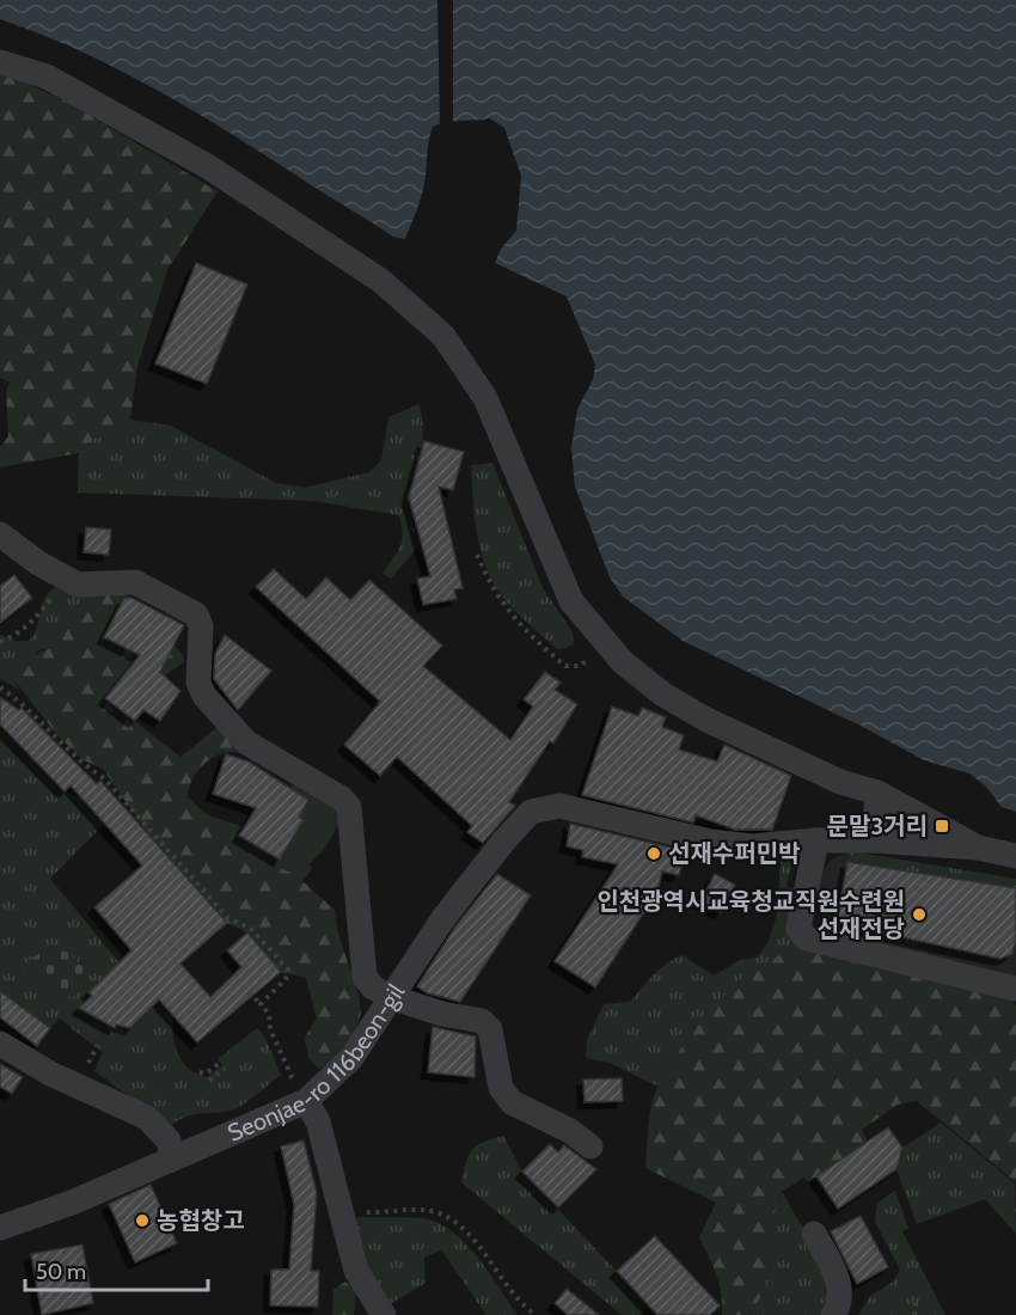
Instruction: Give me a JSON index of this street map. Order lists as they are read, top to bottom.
{
  "streets": {
    "street": ["Seonjae-ro 116beon-gil"]
  },
  "places": {
    "transit": ["문말3거리"],
    "other": ["선재수퍼민박", "인천광역시교육청교직원수련원 선재전당", "농협창고"]
  },
  "scale_bar": "50 m"
}
